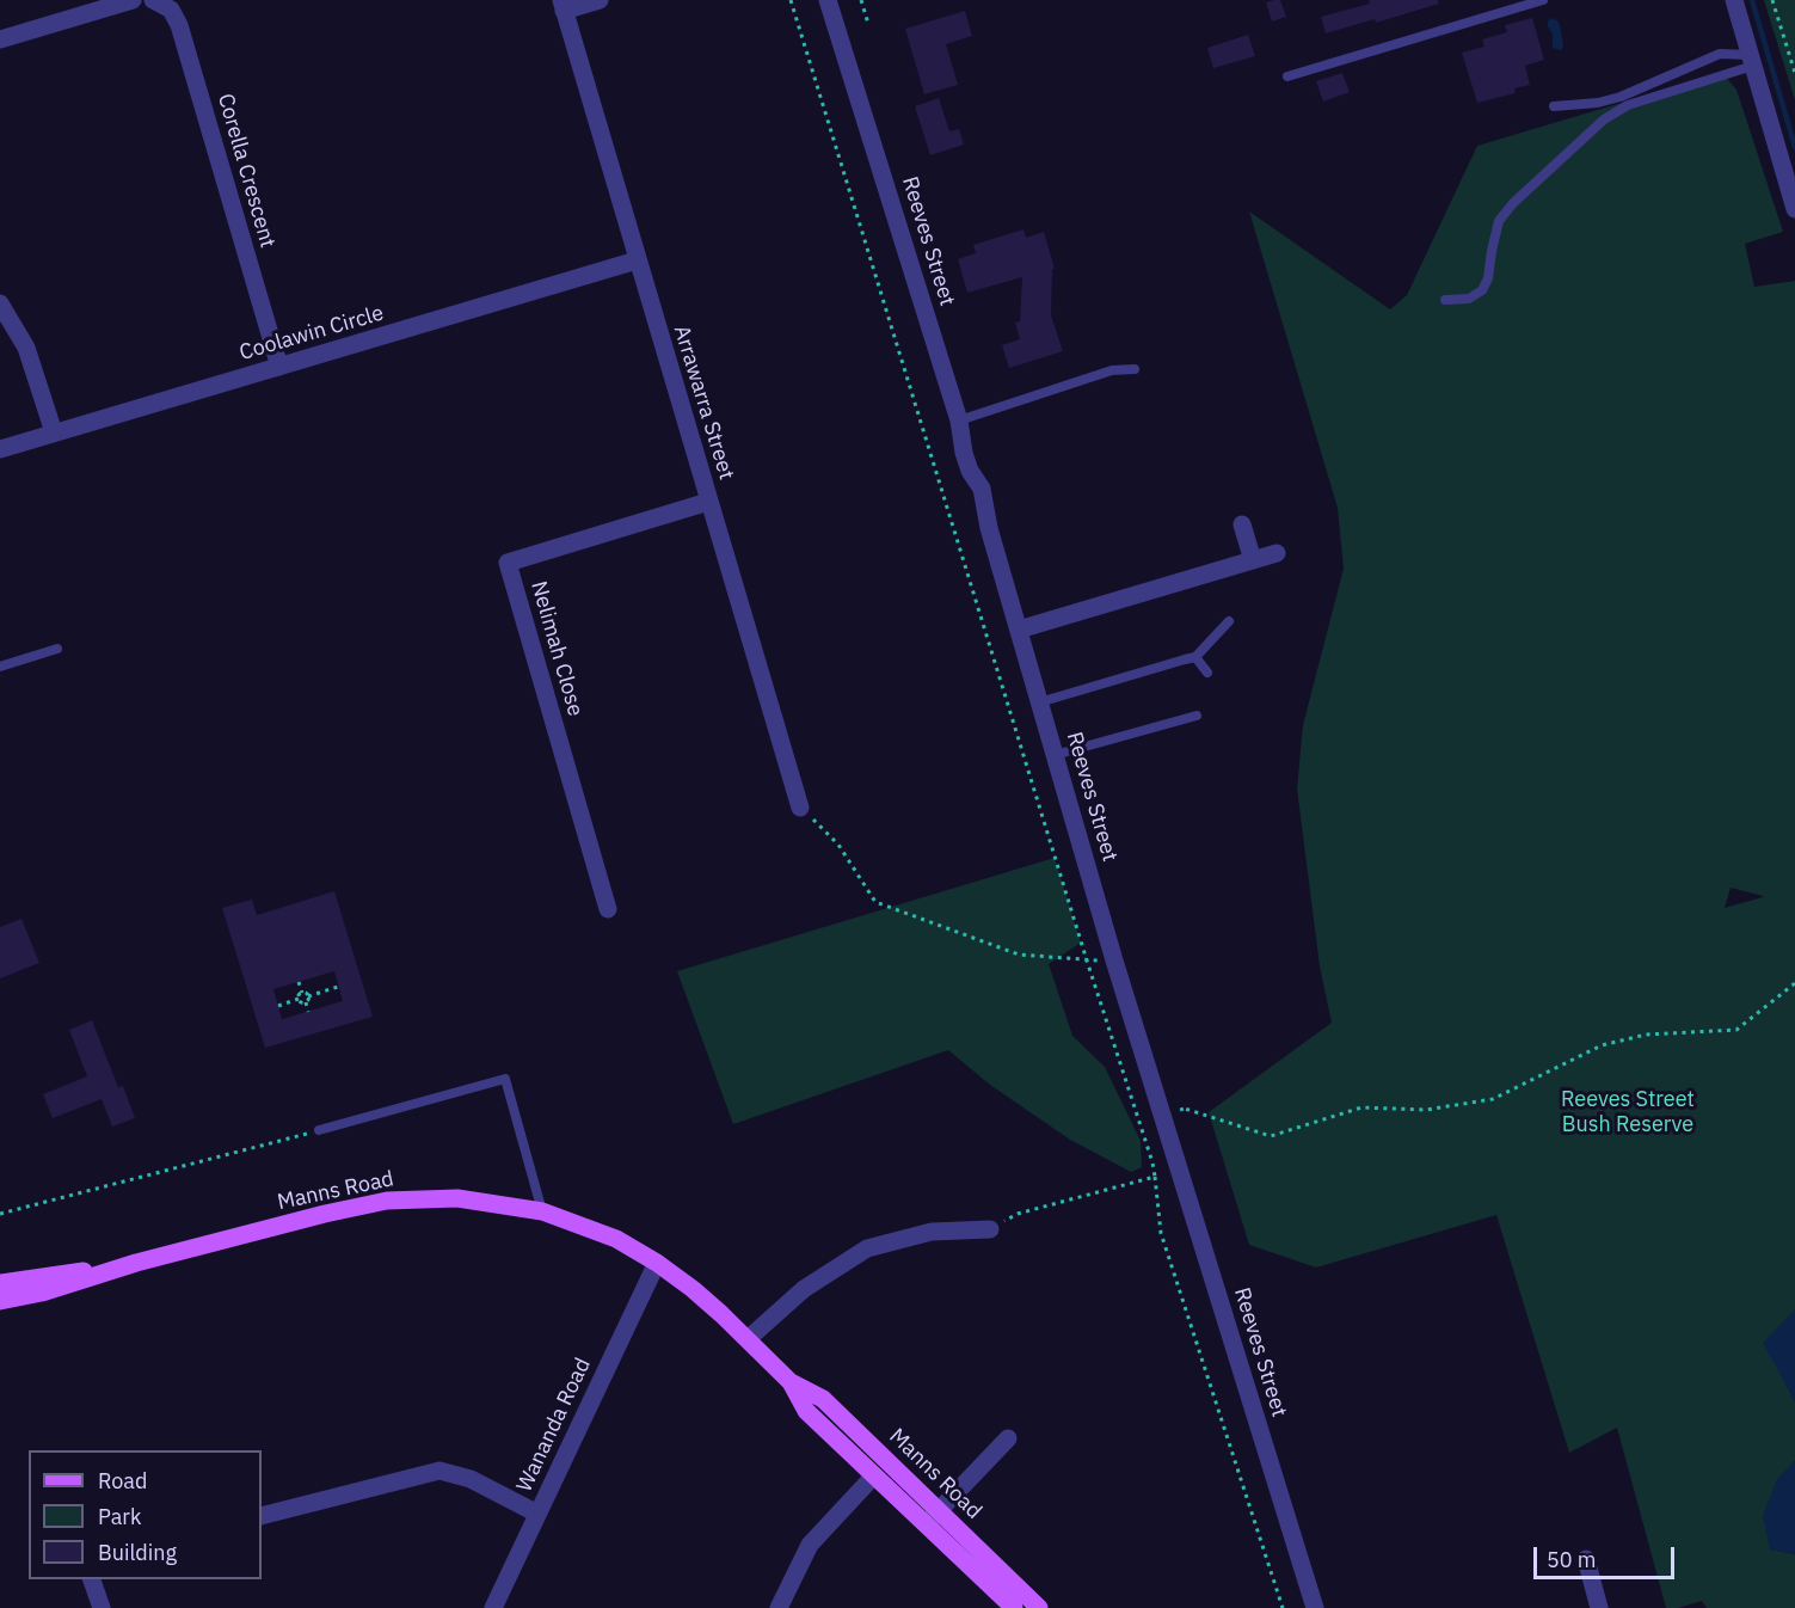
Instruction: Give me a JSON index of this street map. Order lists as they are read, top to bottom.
{
  "streets": {
    "main road": ["Manns Road"],
    "street": [
      "Corella Crescent",
      "Reeves Street",
      "Coolawin Circle",
      "Arrawarra Street",
      "Nelimah Close",
      "Wananda Road"
    ]
  },
  "crossings": [
    ["Corella Crescent", "Coolawin Circle"],
    ["Coolawin Circle", "Arrawarra Street"],
    ["Arrawarra Street", "Nelimah Close"],
    ["Manns Road", "Wananda Road"]
  ],
  "parks": ["Reeves Street Bush Reserve"],
  "legend": ["Road", "Park", "Building"],
  "scale_bar": "50 m"
}
